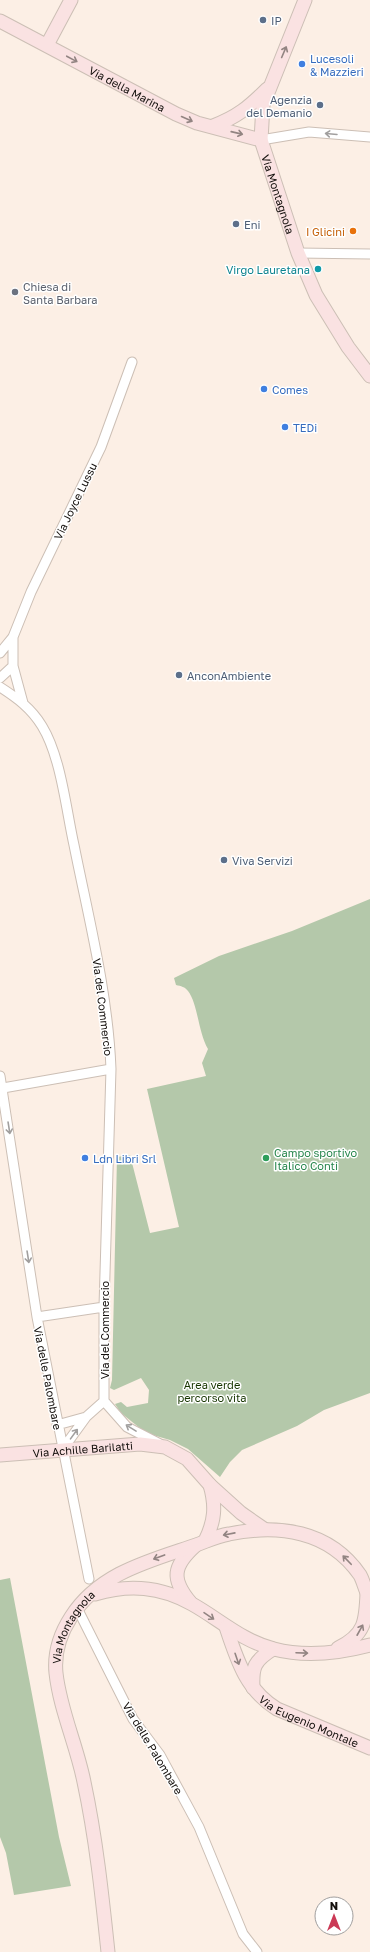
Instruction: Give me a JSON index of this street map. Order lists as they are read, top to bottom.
{
  "streets": {
    "main road": [
      "Via della Marina",
      "Via Montagnola",
      "Via Achille Barilatti",
      "Via Eugenio Montale"
    ],
    "street": ["Via Joyce Lussu", "Via del Commercio", "Via delle Palombare"]
  },
  "crossings": [
    ["Via della Marina", "Via Montagnola"],
    ["Via Montagnola", "Via delle Palombare"],
    ["Via Montagnola", "Via Achille Barilatti"],
    ["Via Montagnola", "Via Eugenio Montale"],
    ["Via Joyce Lussu", "Via del Commercio"],
    ["Via del Commercio", "Via delle Palombare"],
    ["Via del Commercio", "Via Achille Barilatti"],
    ["Via delle Palombare", "Via Achille Barilatti"]
  ],
  "one_way": ["Via della Marina"],
  "parks": ["Area verde percorso vita"],
  "places": [
    "IP",
    "Lucesoli & Mazzieri",
    "Agenzia del Demanio",
    "Eni",
    "I Glicini",
    "Virgo Lauretana",
    "Chiesa di Santa Barbara",
    "Comes",
    "TEDi",
    "AnconAmbiente",
    "Viva Servizi",
    "Ldn Libri Srl",
    "Campo sportivo Italico Conti"
  ],
  "north": "top"
}
